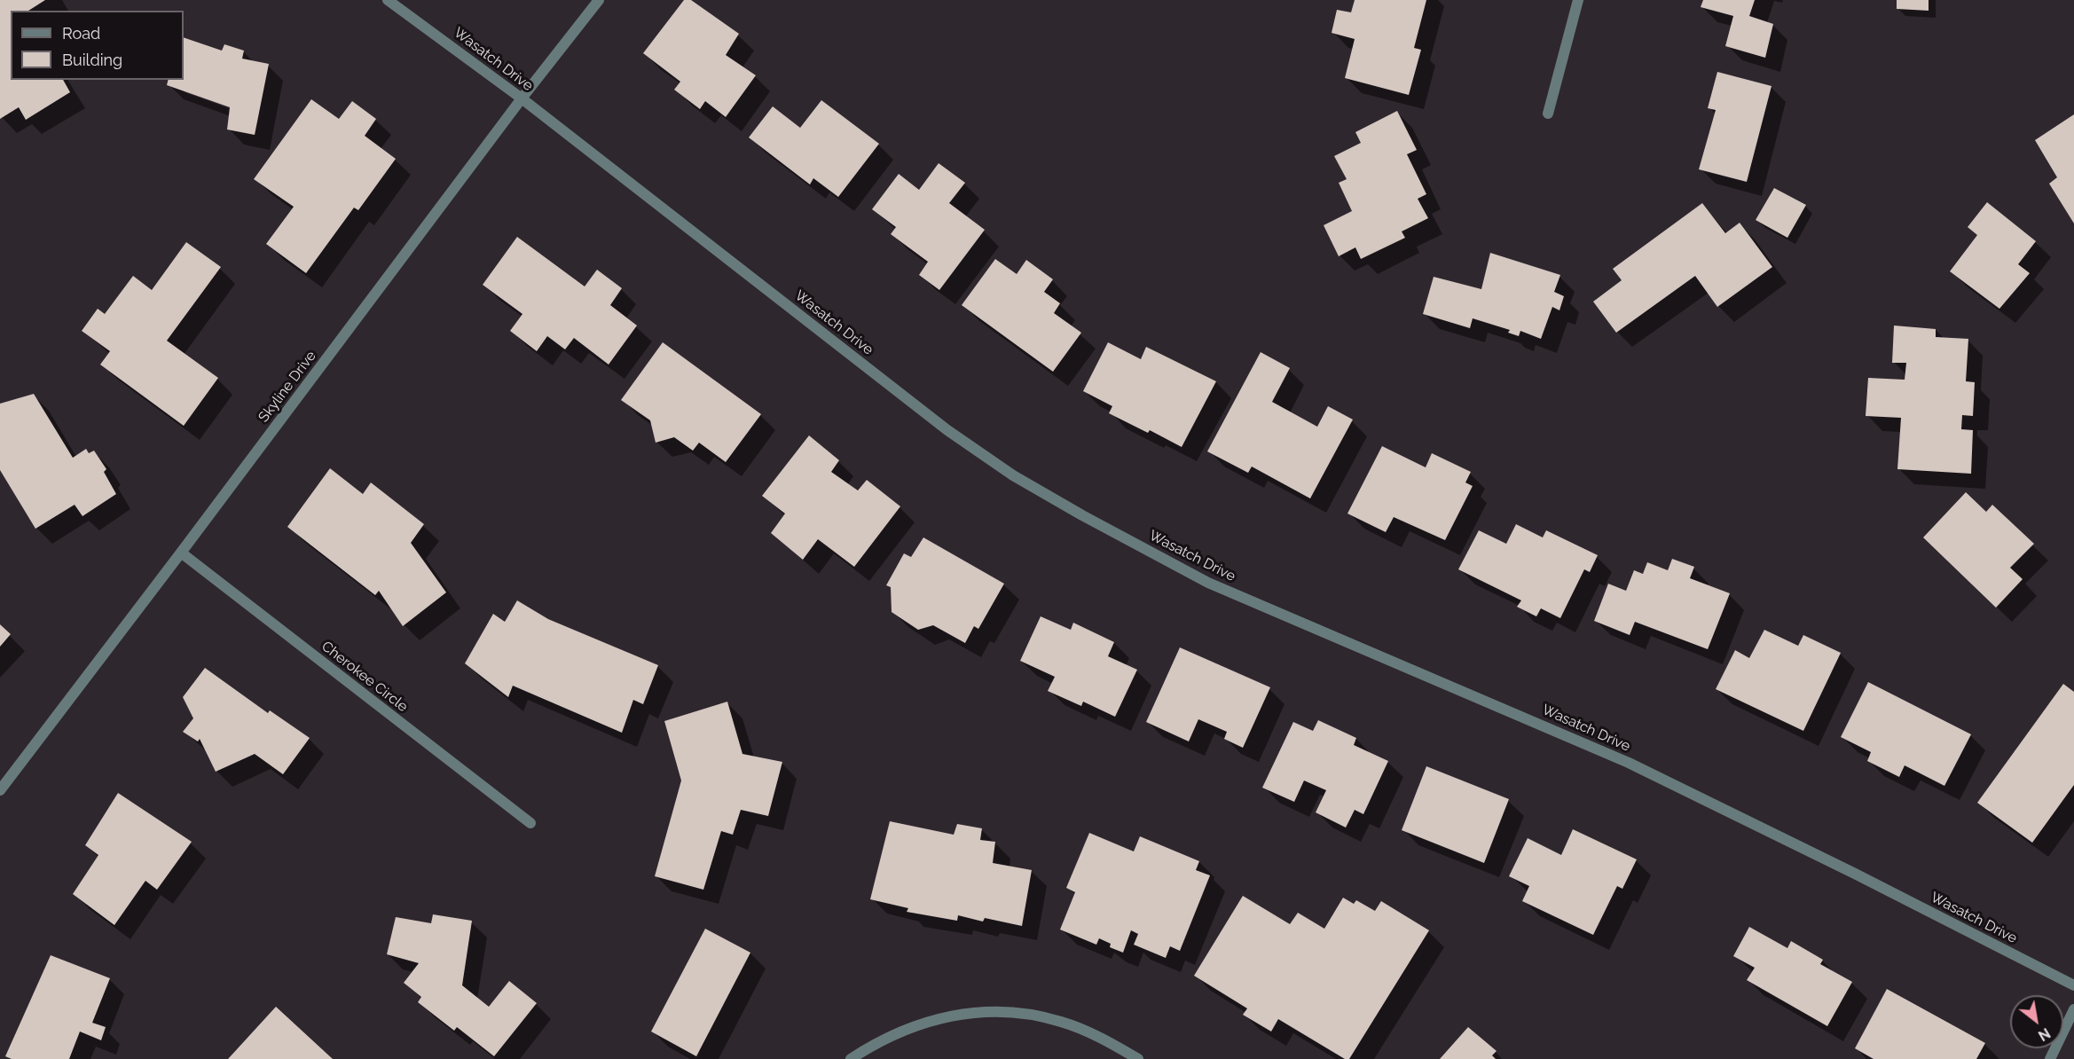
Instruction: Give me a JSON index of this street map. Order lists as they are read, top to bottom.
{
  "streets": {
    "street": ["Wasatch Drive", "Skyline Drive", "Cherokee Circle"]
  },
  "crossings": [
    ["Wasatch Drive", "Skyline Drive"],
    ["Skyline Drive", "Cherokee Circle"]
  ],
  "legend": ["Road", "Building"],
  "north": "bottom right"
}
